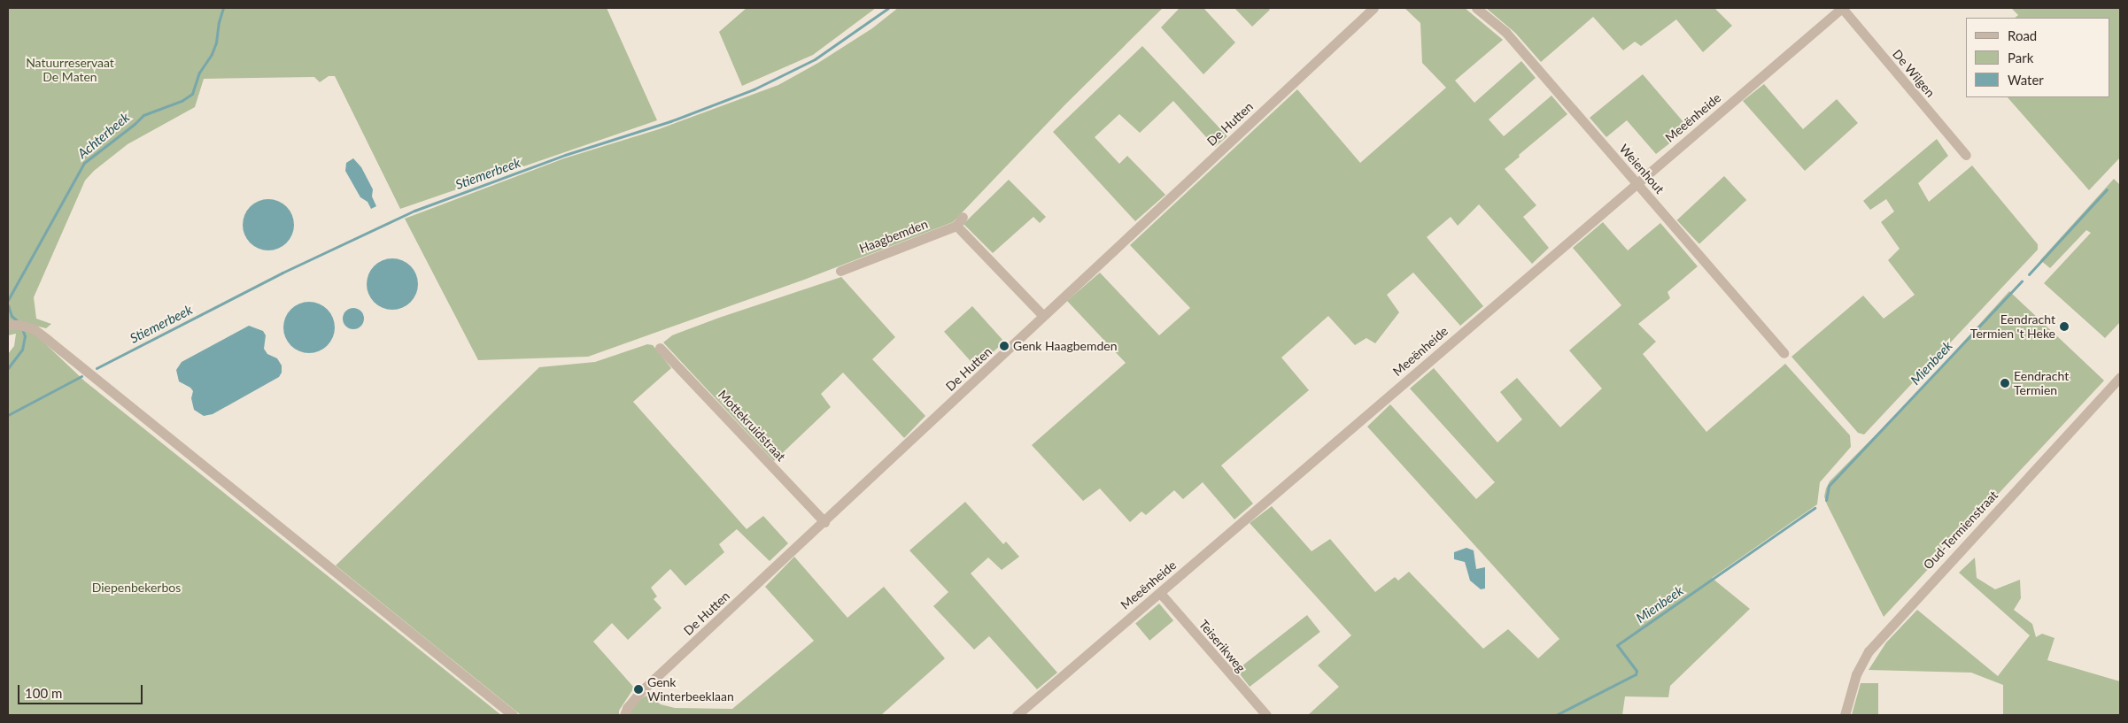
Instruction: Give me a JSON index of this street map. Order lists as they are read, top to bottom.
{
  "streets": {
    "street": [
      "De Wilgen",
      "Meeënheide",
      "De Hutten",
      "Weienhout",
      "Haagbemden",
      "Mottekruidstraat",
      "Oud-Termienstraat",
      "Teiserikweg"
    ]
  },
  "crossings": [
    ["De Wilgen", "Meeënheide"],
    ["Meeënheide", "Weienhout"],
    ["Meeënheide", "Teiserikweg"],
    ["De Hutten", "Haagbemden"],
    ["De Hutten", "Mottekruidstraat"]
  ],
  "water": ["Achterbeek", "Stiemerbeek", "Mienbeek"],
  "parks": ["Natuurreservaat De Maten", "Diepenbekerbos"],
  "places": [
    "Eendracht Termien 't Heke",
    "Genk Haagbemden",
    "Eendracht Termien",
    "Genk Winterbeeklaan"
  ],
  "legend": ["Road", "Park", "Water"],
  "scale_bar": "100 m"
}
